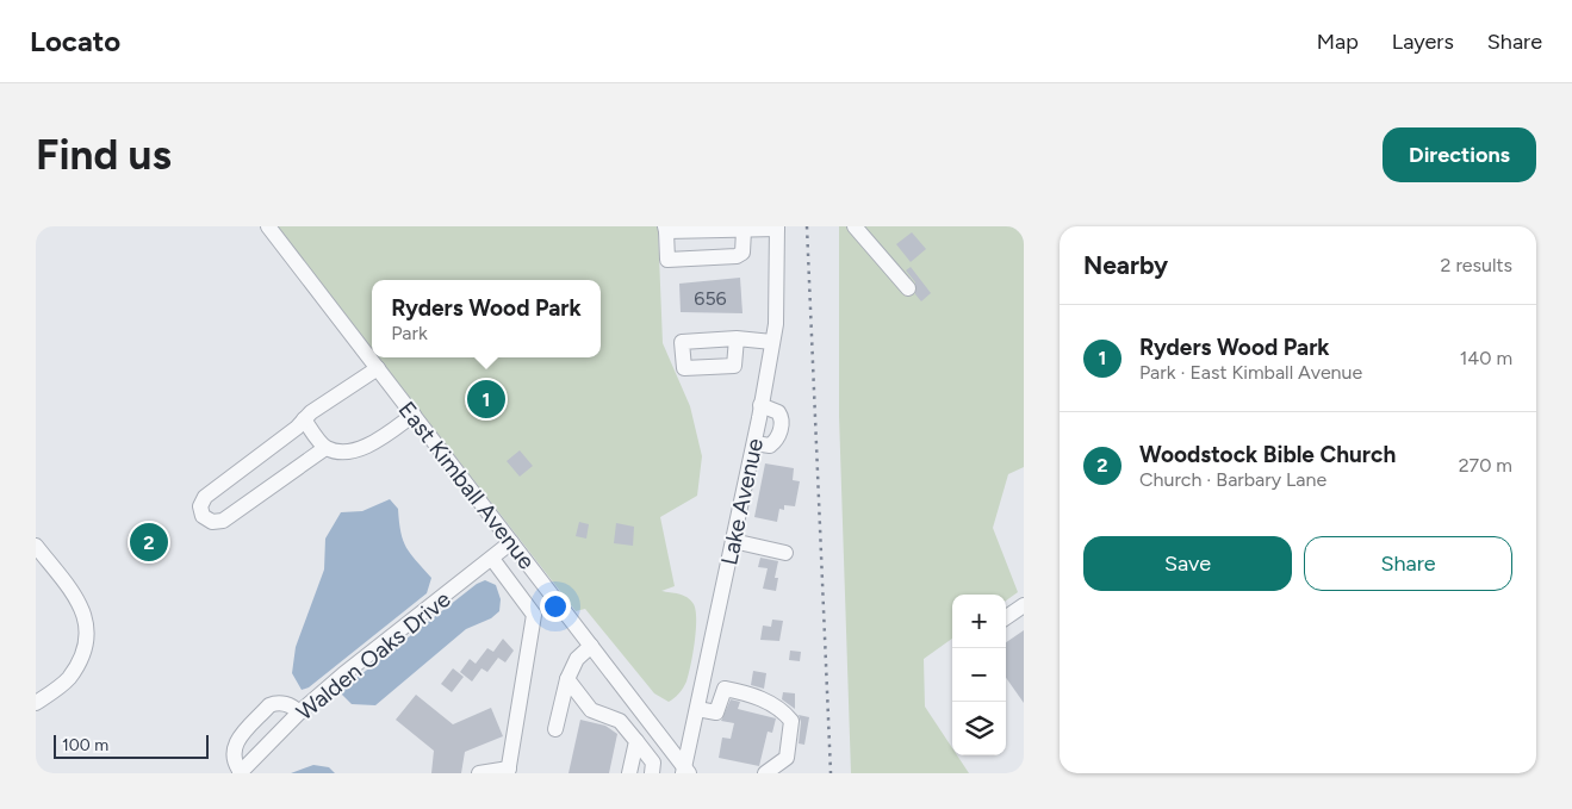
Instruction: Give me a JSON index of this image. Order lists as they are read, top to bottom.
{
  "streets": {
    "street": ["East Kimball Avenue", "Lake Avenue", "Walden Oaks Drive"]
  },
  "crossings": [
    ["East Kimball Avenue", "Lake Avenue"],
    ["East Kimball Avenue", "Walden Oaks Drive"]
  ],
  "house_numbers": ["656"],
  "scale_bar": "100 m",
  "page": {
    "header": "Locato",
    "nav": ["Map", "Layers", "Share"],
    "buttons": [
      "Directions",
      ["Save", "Share"]
    ],
    "title": "Find us",
    "heading": ["Nearby", "2 results"],
    "popup": ["Ryders Wood Park", "Park"],
    "list": [
      {
        "mark": "1",
        "name": "Ryders Wood Park",
        "note": "Park · East Kimball Avenue",
        "value": "140 m"
      },
      {
        "mark": "2",
        "name": "Woodstock Bible Church",
        "note": "Church · Barbary Lane",
        "value": "270 m"
      }
    ],
    "pins": ["1", "2"],
    "map_buttons": ["+", "−"],
    "scale": "100 m"
  }
}
